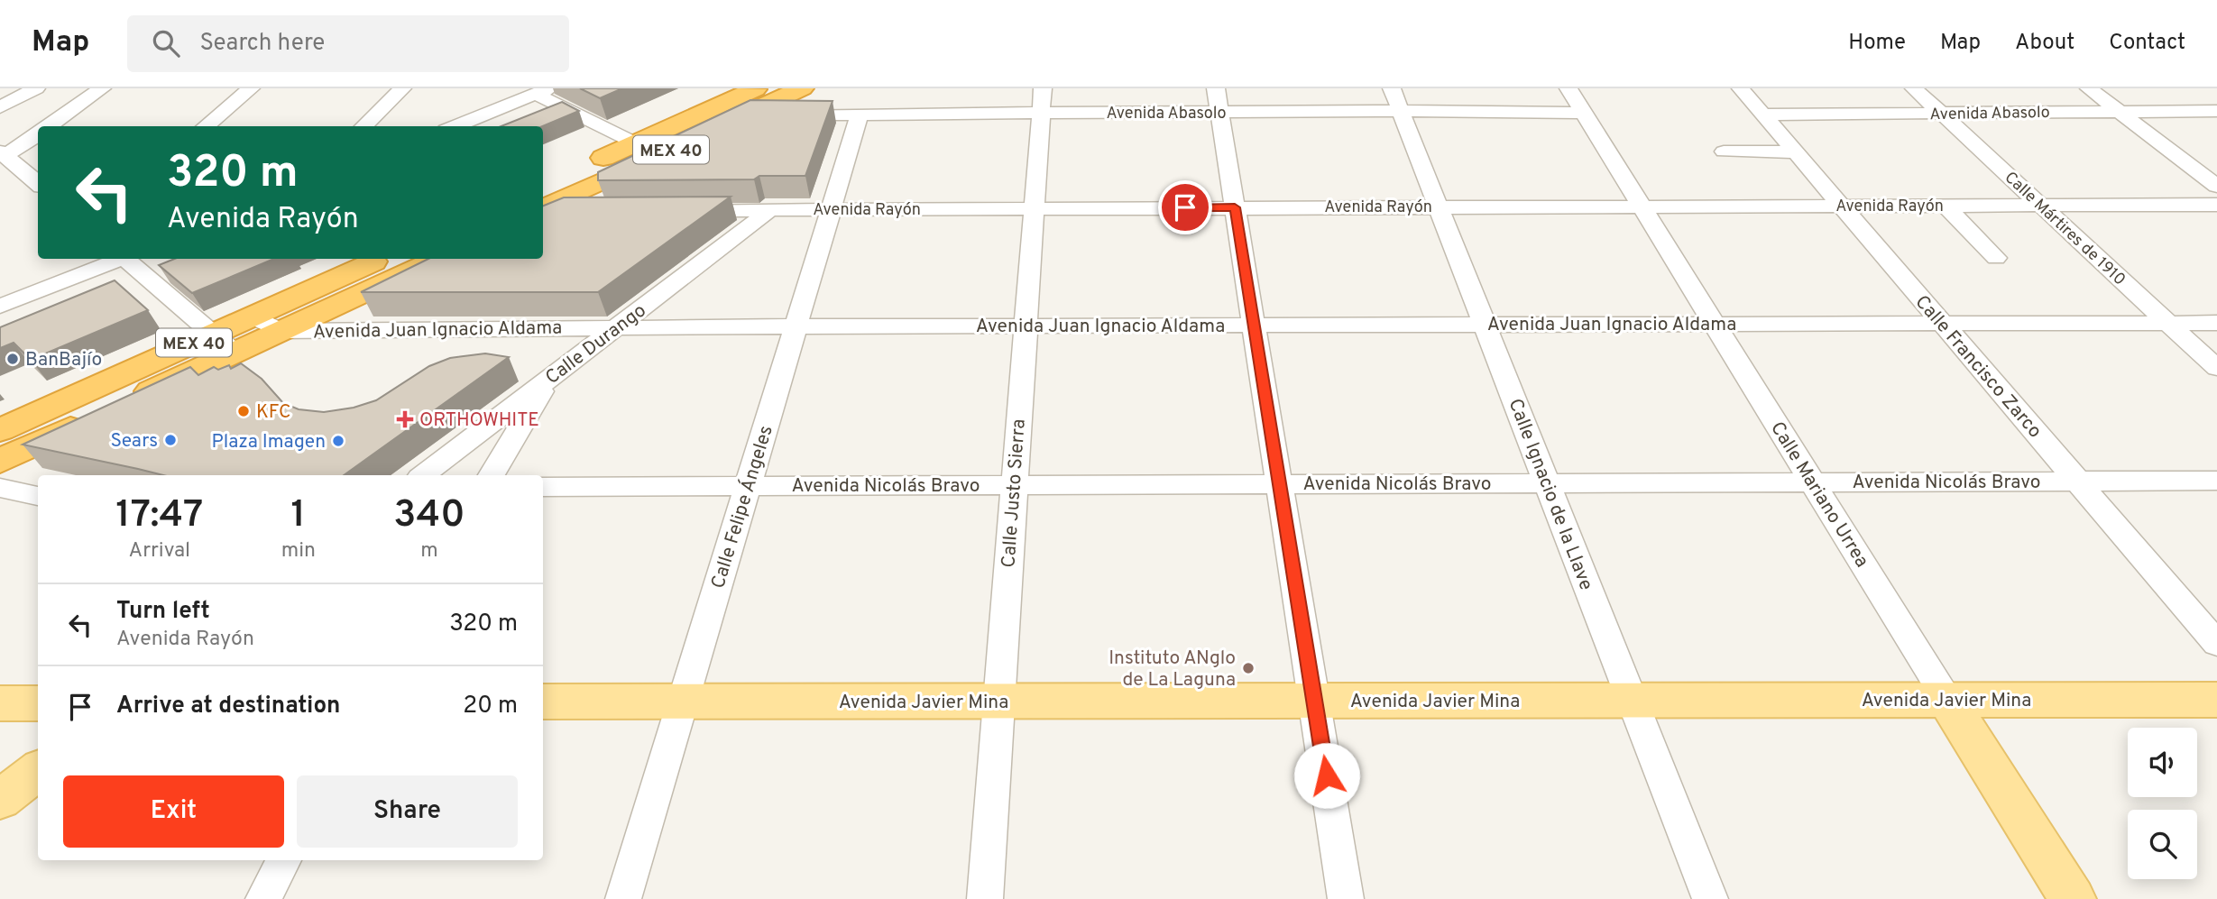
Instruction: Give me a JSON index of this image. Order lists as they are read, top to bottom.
{
  "streets": {
    "highway": ["MEX 40"],
    "main road": ["Calle Mariano Urrea", "Avenida Javier Mina"],
    "street": [
      "Avenida Abasolo",
      "Avenida Rayón",
      "Calle Mártires de 1910",
      "Avenida Juan Ignacio Aldama",
      "Calle Durango",
      "Calle Francisco Zarco",
      "Avenida Nicolás Bravo",
      "Calle Justo Sierra",
      "Calle Ignacio de la Llave",
      "Calle Felipe Ángeles"
    ]
  },
  "crossings": [
    ["Avenida Abasolo", "MEX 40"],
    ["Avenida Abasolo", "Calle Mártires de 1910"],
    ["Avenida Abasolo", "Calle Francisco Zarco"],
    ["Avenida Abasolo", "Calle Justo Sierra"],
    ["Avenida Abasolo", "Calle Ignacio de la Llave"],
    ["Avenida Abasolo", "Calle Mariano Urrea"],
    ["Avenida Abasolo", "Calle Felipe Ángeles"],
    ["MEX 40", "Avenida Juan Ignacio Aldama"],
    ["Avenida Rayón", "Calle Mártires de 1910"],
    ["Avenida Rayón", "Calle Durango"],
    ["Avenida Rayón", "Calle Francisco Zarco"],
    ["Avenida Rayón", "Calle Justo Sierra"],
    ["Avenida Rayón", "Calle Ignacio de la Llave"],
    ["Avenida Rayón", "Calle Mariano Urrea"],
    ["Avenida Rayón", "Calle Felipe Ángeles"],
    ["Calle Mártires de 1910", "Avenida Juan Ignacio Aldama"],
    ["Avenida Juan Ignacio Aldama", "Calle Durango"],
    ["Avenida Juan Ignacio Aldama", "Calle Francisco Zarco"],
    ["Avenida Juan Ignacio Aldama", "Calle Justo Sierra"],
    ["Avenida Juan Ignacio Aldama", "Calle Ignacio de la Llave"],
    ["Avenida Juan Ignacio Aldama", "Calle Mariano Urrea"],
    ["Avenida Juan Ignacio Aldama", "Calle Felipe Ángeles"],
    ["Calle Francisco Zarco", "Avenida Nicolás Bravo"],
    ["Avenida Nicolás Bravo", "Calle Justo Sierra"],
    ["Avenida Nicolás Bravo", "Calle Ignacio de la Llave"],
    ["Avenida Nicolás Bravo", "Calle Mariano Urrea"],
    ["Avenida Nicolás Bravo", "Calle Felipe Ángeles"],
    ["Calle Justo Sierra", "Avenida Javier Mina"],
    ["Calle Ignacio de la Llave", "Avenida Javier Mina"],
    ["Calle Mariano Urrea", "Avenida Javier Mina"],
    ["Calle Felipe Ángeles", "Avenida Javier Mina"]
  ],
  "places": {
    "other": [
      "BanBajío",
      "KFC",
      "Sears",
      "Plaza Imagen",
      "Instituto ANglo de La Laguna"
    ],
    "health": ["ORTHOWHITE"]
  },
  "page": {
    "header": "Map",
    "search": "Search here",
    "nav": [
      "Home",
      "Map",
      "About",
      "Contact"
    ],
    "turn": ["320 m", "Avenida Rayón"],
    "eta": [
      "17:47",
      "Arrival",
      "1",
      "min",
      "340",
      "m"
    ],
    "list": [
      {
        "name": "Turn left",
        "note": "Avenida Rayón",
        "value": "320 m"
      },
      {
        "name": "Arrive at destination",
        "value": "20 m"
      }
    ],
    "buttons": ["Exit", "Share"]
  }
}
